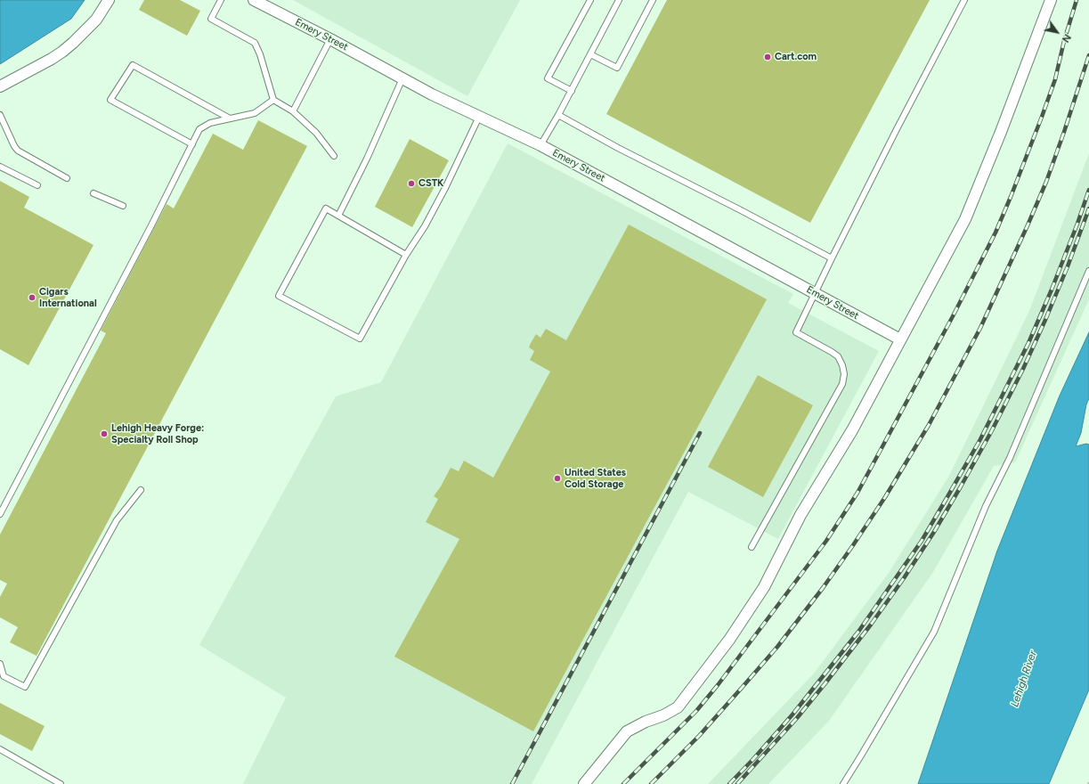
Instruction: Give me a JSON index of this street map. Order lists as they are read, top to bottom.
{
  "streets": {
    "street": ["Emery Street"]
  },
  "water": ["Lehigh River"],
  "places": [
    "Cart.com",
    "CSTK",
    "Cigars International",
    "Lehigh Heavy Forge: Specialty Roll Shop",
    "United States Cold Storage"
  ],
  "north": "bottom right"
}
